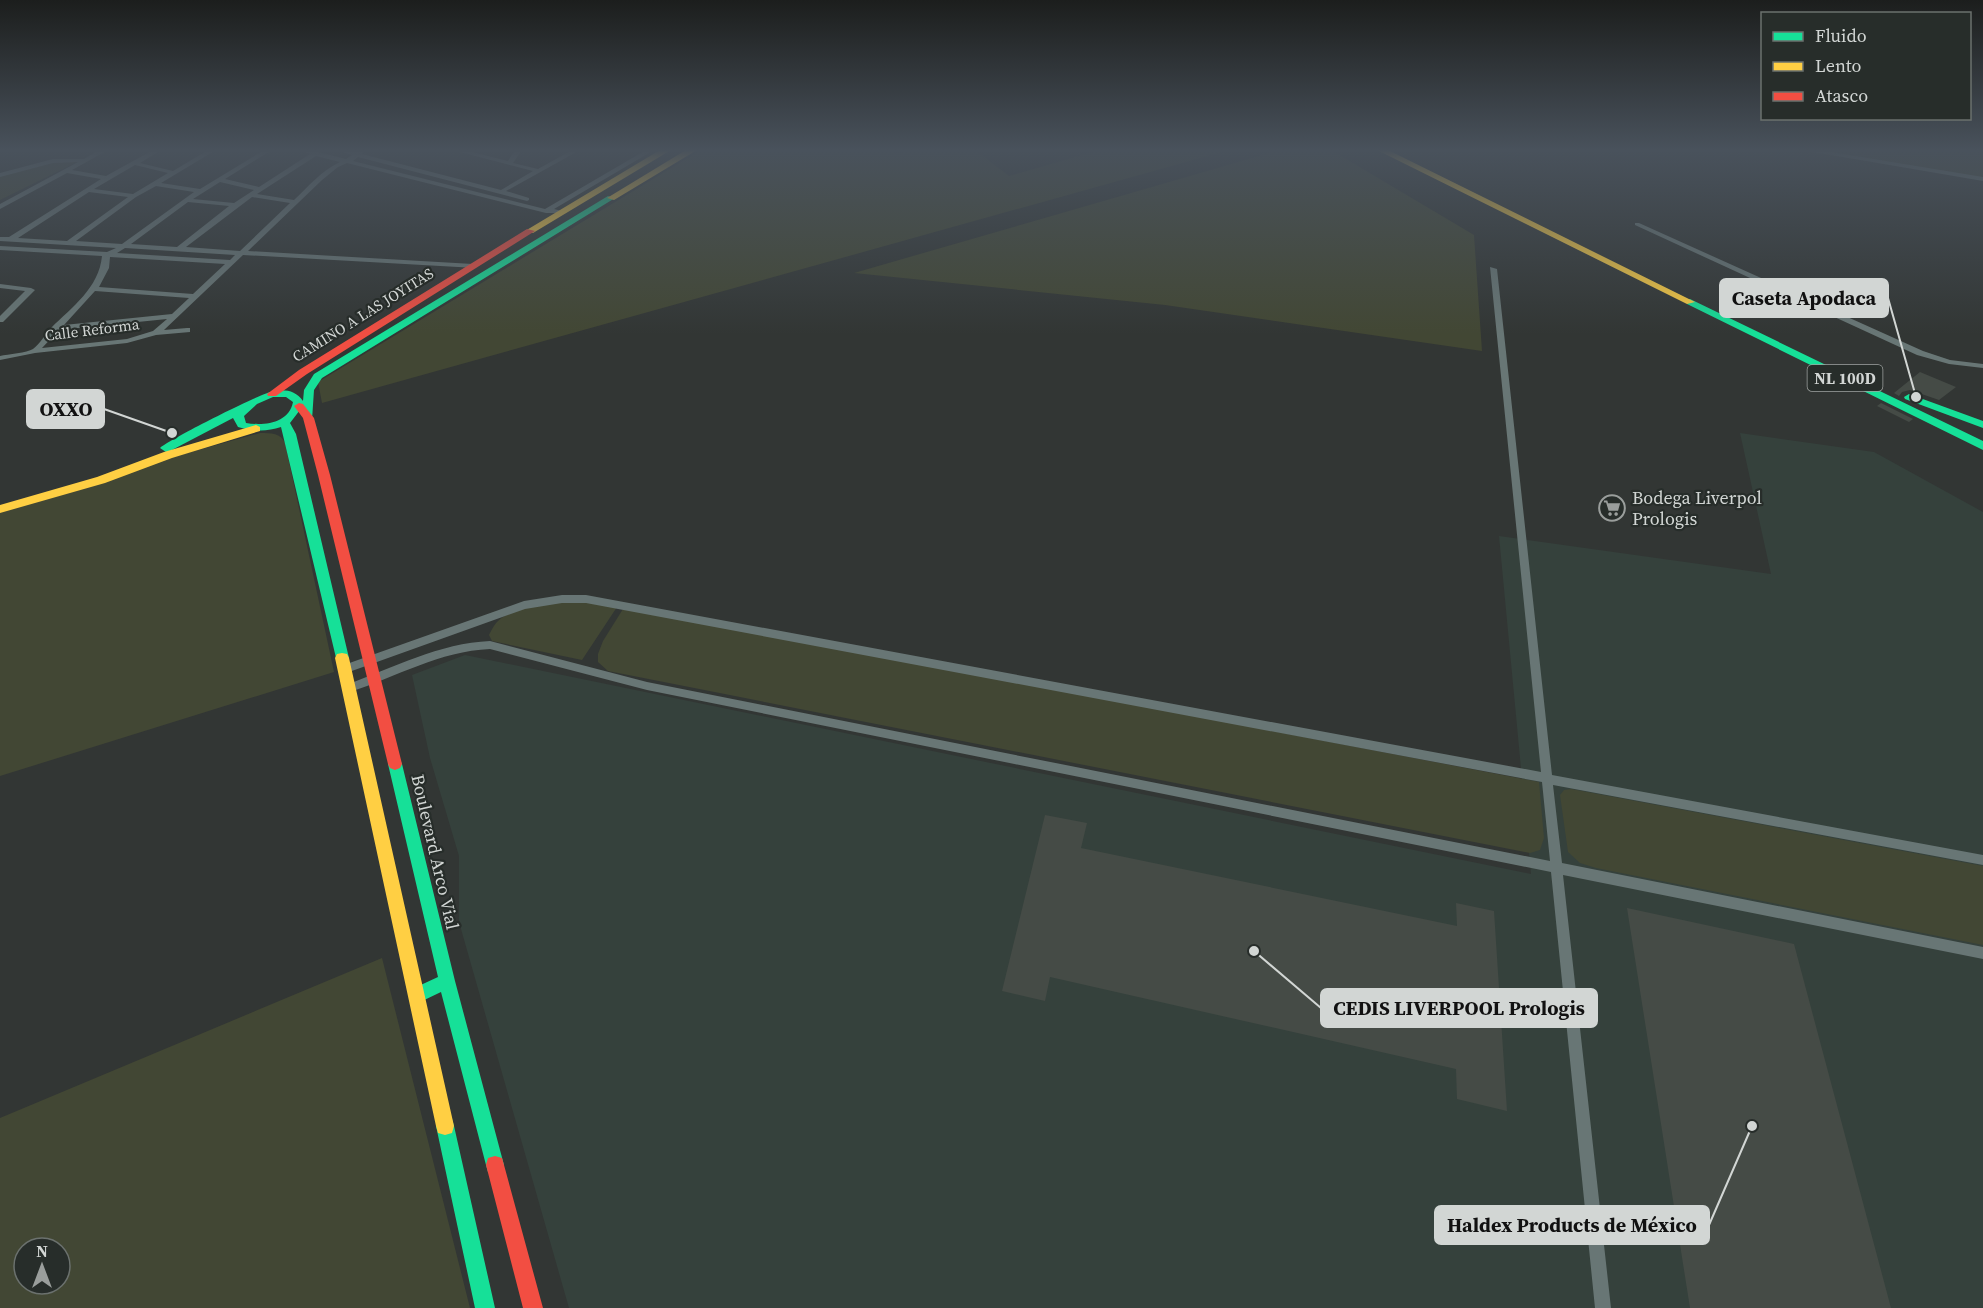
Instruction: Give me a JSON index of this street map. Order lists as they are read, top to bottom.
{
  "streets": {
    "main road": ["CAMINO A LAS JOYITAS", "NL 100D", "Boulevard Arco Vial"],
    "street": ["Calle Reforma"]
  },
  "places": {
    "other": [
      "Caseta Apodaca",
      "OXXO",
      "CEDIS LIVERPOOL Prologis",
      "Haldex Products de México"
    ],
    "supermarket": ["Bodega Liverpol Prologis"]
  },
  "legend": ["Fluido", "Lento", "Atasco"],
  "north": "top"
}
